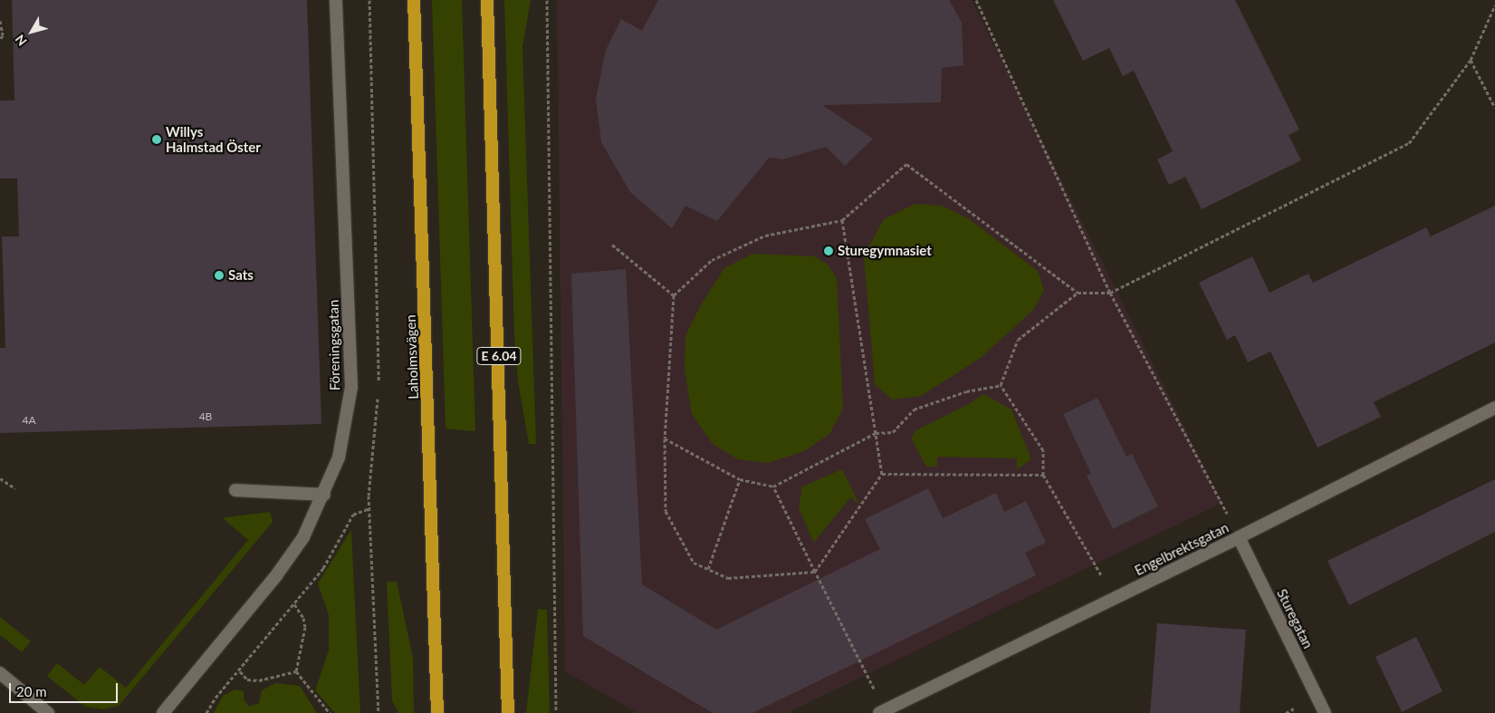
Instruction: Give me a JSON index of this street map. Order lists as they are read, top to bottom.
{
  "streets": {
    "highway": ["E 6.04", "Laholmsvägen"],
    "street": ["Föreningsgatan", "Engelbrektsgatan", "Sturegatan"]
  },
  "crossings": [
    ["Engelbrektsgatan", "Sturegatan"]
  ],
  "places": ["Willys Halmstad Öster", "Sturegymnasiet", "Sats"],
  "house_numbers": ["4B", "4A"],
  "scale_bar": "20 m",
  "north": "bottom left"
}
